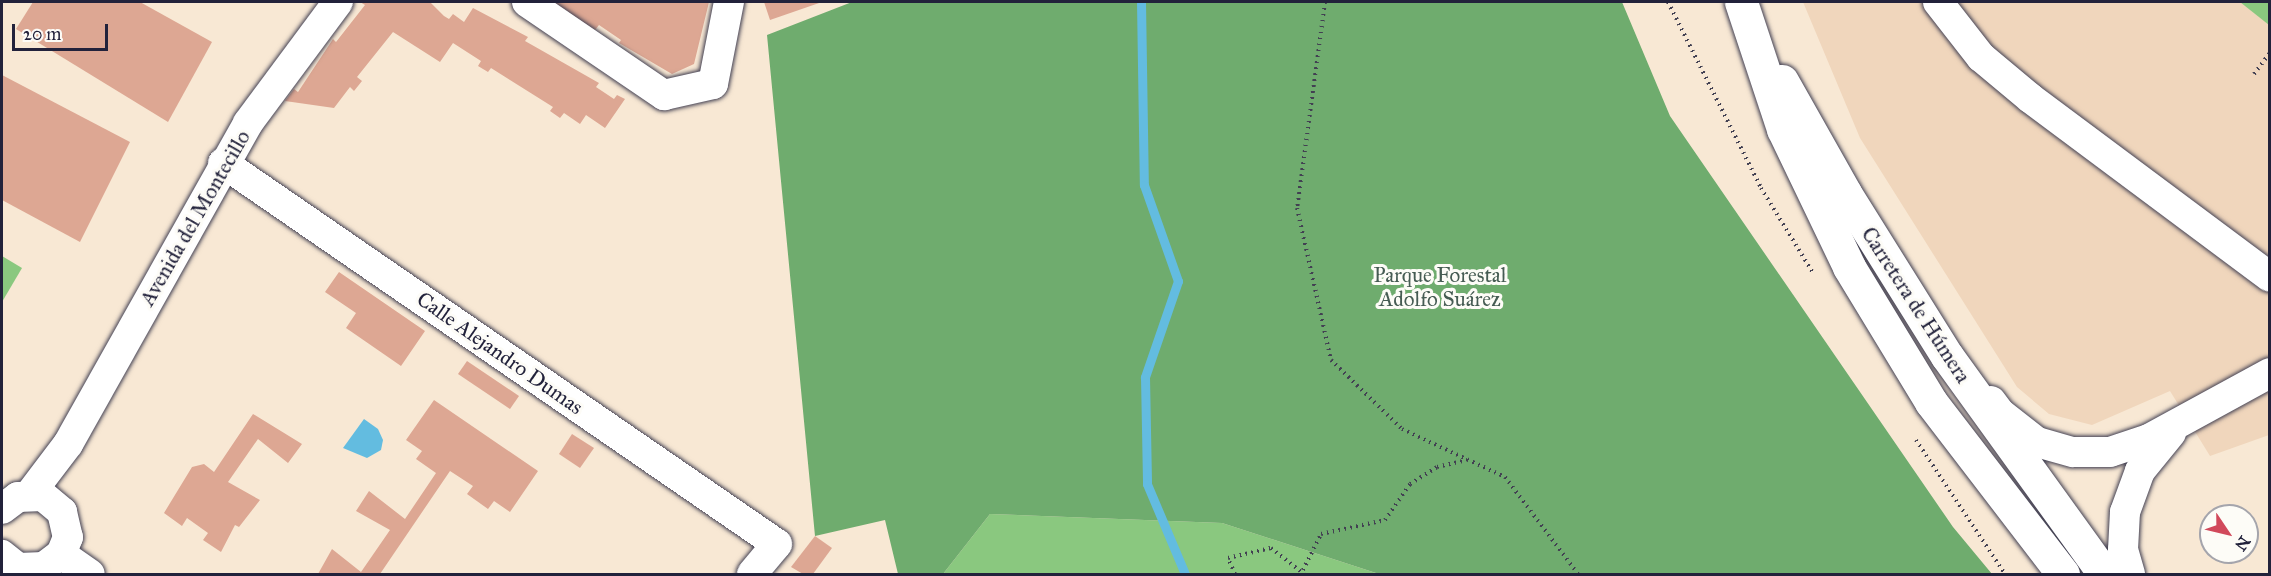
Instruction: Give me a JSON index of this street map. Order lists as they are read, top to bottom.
{
  "streets": {
    "main road": ["Carretera de Húmera"],
    "street": ["Avenida del Montecillo", "Calle Alejandro Dumas"]
  },
  "crossings": [
    ["Avenida del Montecillo", "Calle Alejandro Dumas"]
  ],
  "parks": ["Parque Forestal Adolfo Suárez"],
  "scale_bar": "20 m",
  "north": "bottom right"
}
